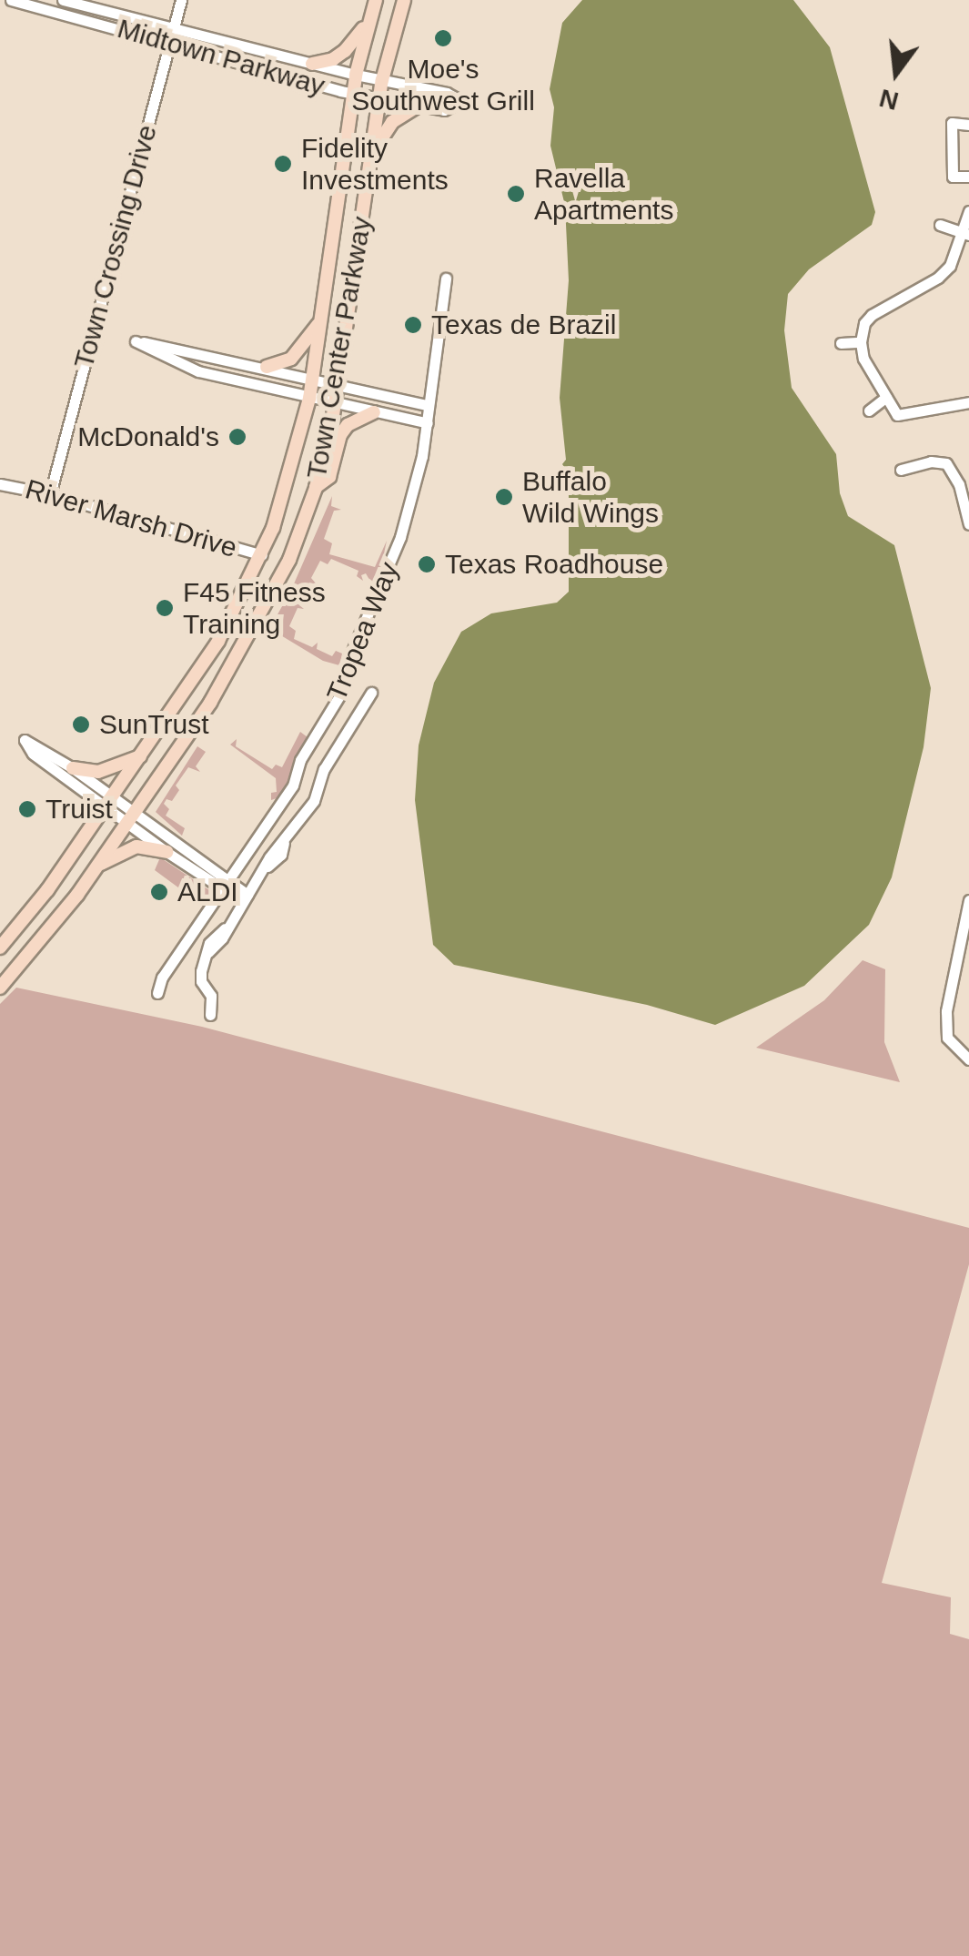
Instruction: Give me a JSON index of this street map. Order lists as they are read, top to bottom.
{
  "streets": {
    "main road": ["Town Center Parkway"],
    "street": [
      "Midtown Parkway",
      "Town Crossing Drive",
      "River Marsh Drive",
      "Tropea Way"
    ]
  },
  "crossings": [
    ["Midtown Parkway", "Town Crossing Drive"],
    ["Midtown Parkway", "Town Center Parkway"],
    ["Town Crossing Drive", "River Marsh Drive"],
    ["Town Center Parkway", "River Marsh Drive"]
  ],
  "places": [
    "Moe's Southwest Grill",
    "Fidelity Investments",
    "Ravella Apartments",
    "Texas de Brazil",
    "McDonald's",
    "Buffalo Wild Wings",
    "Texas Roadhouse",
    "F45 Fitness Training",
    "SunTrust",
    "Truist",
    "ALDI"
  ],
  "north": "bottom"
}
